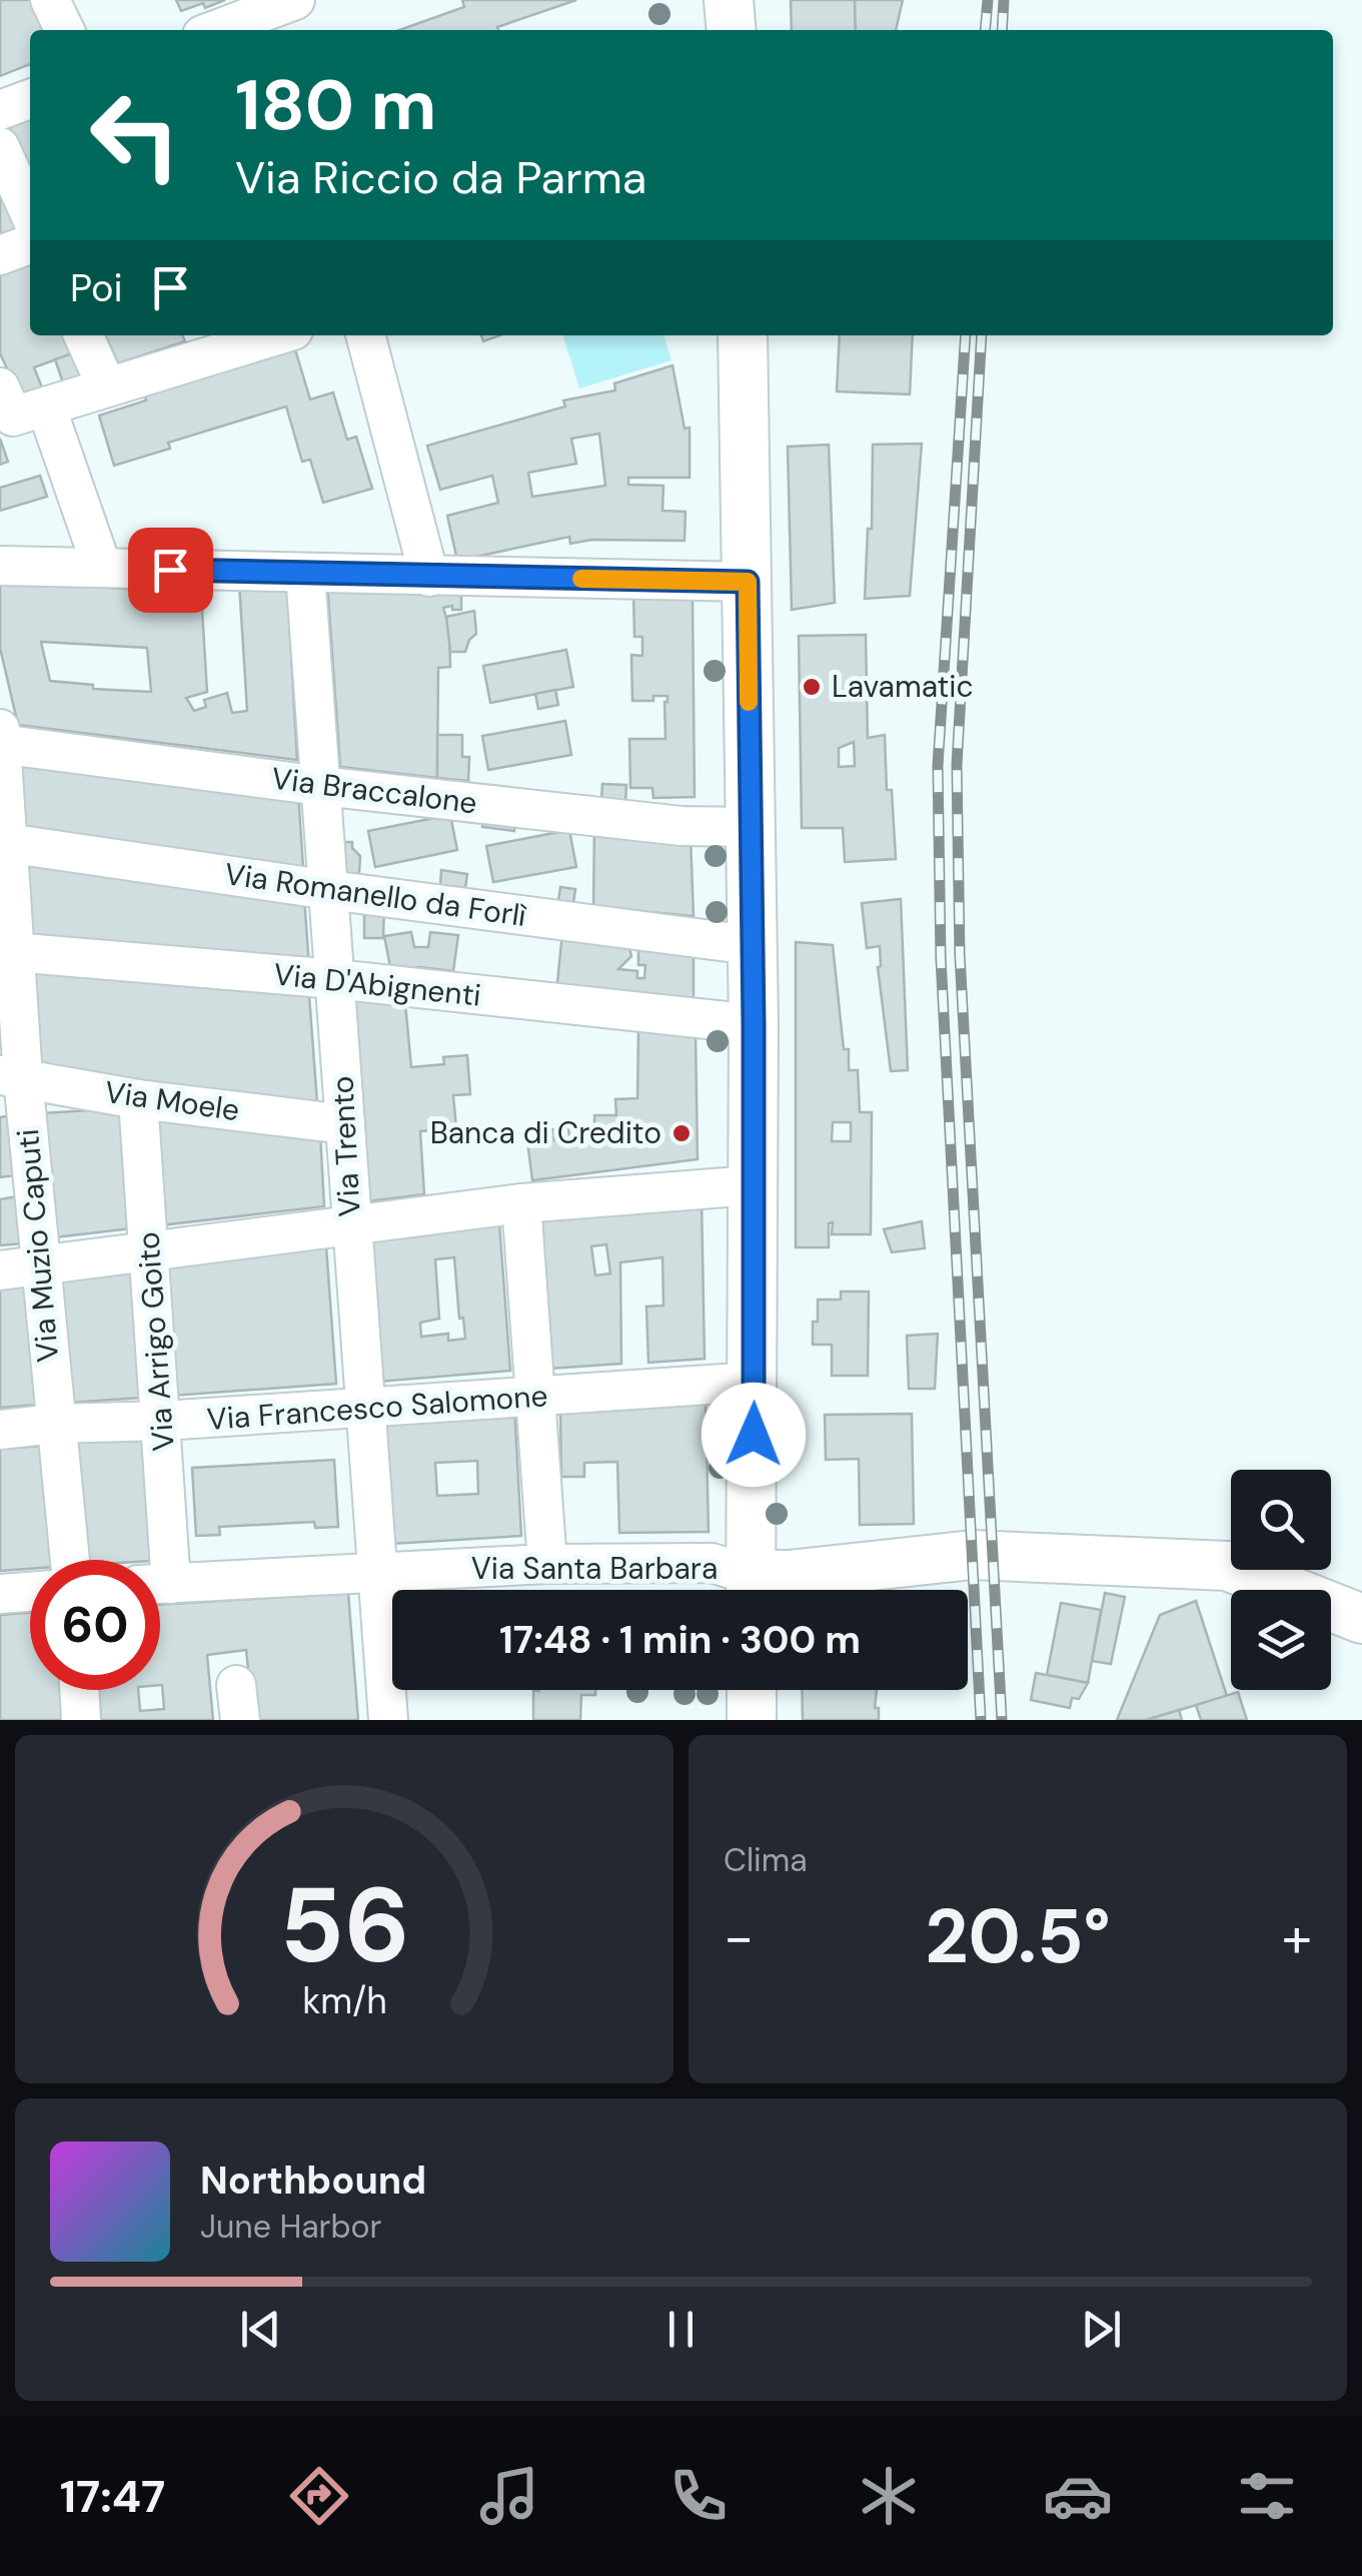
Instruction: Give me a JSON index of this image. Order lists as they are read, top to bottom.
{
  "streets": {
    "street": [
      "Via Braccalone",
      "Via Romanello da Forlì",
      "Via D'Abignenti",
      "Via Moele",
      "Via Trento",
      "Via Muzio Caputi",
      "Via Arrigo Goito",
      "Via Francesco Salomone",
      "Via Santa Barbara"
    ]
  },
  "crossings": [
    ["Via Braccalone", "Via Trento"],
    ["Via Braccalone", "Via Muzio Caputi"],
    ["Via Romanello da Forlì", "Via Trento"],
    ["Via Romanello da Forlì", "Via Muzio Caputi"],
    ["Via D'Abignenti", "Via Trento"],
    ["Via D'Abignenti", "Via Muzio Caputi"],
    ["Via Moele", "Via Trento"],
    ["Via Moele", "Via Muzio Caputi"],
    ["Via Moele", "Via Arrigo Goito"],
    ["Via Trento", "Via Francesco Salomone"],
    ["Via Trento", "Via Santa Barbara"],
    ["Via Muzio Caputi", "Via Francesco Salomone"],
    ["Via Arrigo Goito", "Via Francesco Salomone"]
  ],
  "places": ["Lavamatic", "Banca di Credito"],
  "page": {
    "turn": ["180 m", "Via Riccio da Parma"],
    "then": "Poi",
    "limit": "60",
    "trip": "17:48 · 1 min · 300 m",
    "tile": "Clima",
    "heat": ["−", "20.5°", "+"],
    "song": ["Northbound", "June Harbor"],
    "tabs": "17:47",
    "gauge": ["56", "km/h"]
  }
}
